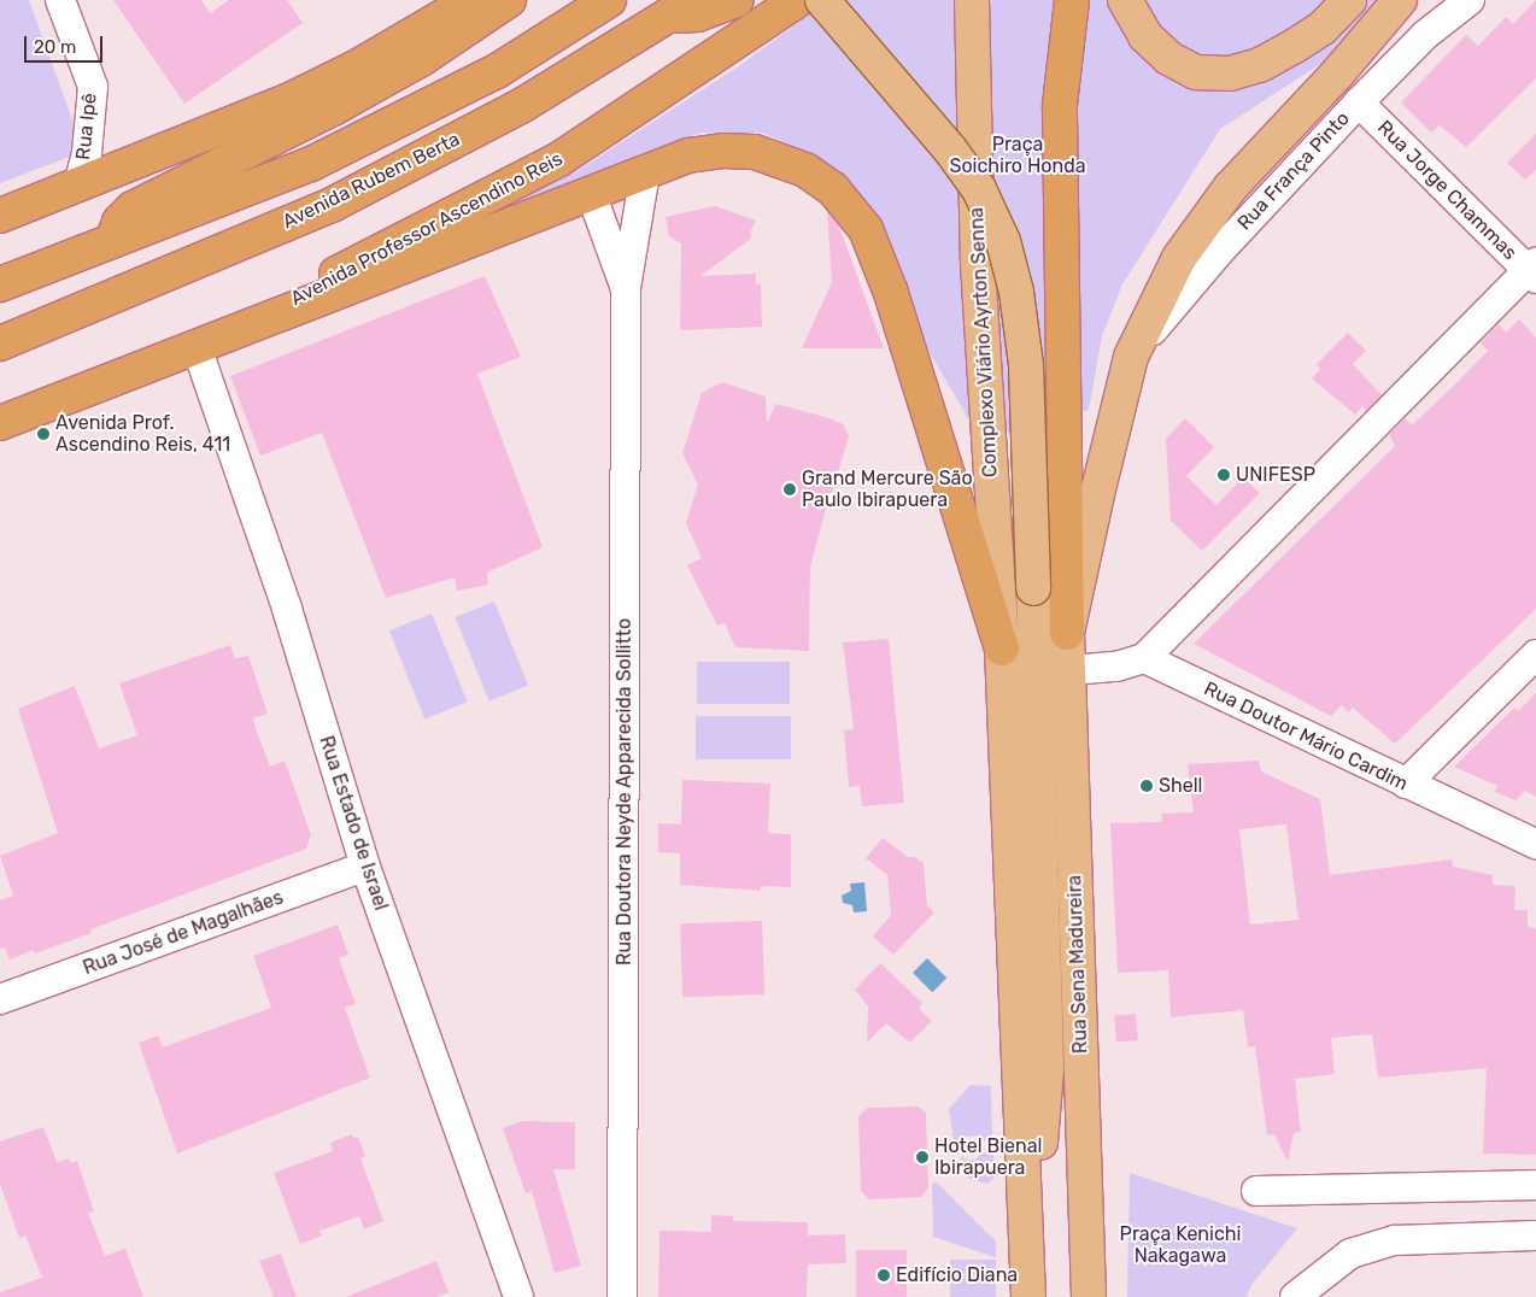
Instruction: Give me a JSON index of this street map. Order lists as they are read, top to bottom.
{
  "streets": {
    "highway": ["Avenida Rubem Berta", "Avenida Professor Ascendino Reis"],
    "main road": ["Complexo Viário Ayrton Senna", "Rua Sena Madureira"],
    "street": [
      "Rua Ipê",
      "Rua França Pinto",
      "Rua Jorge Chammas",
      "Rua Doutor Mário Cardim",
      "Rua Doutora Neyde Apparecida Sollitto",
      "Rua Estado de Israel",
      "Rua José de Magalhães"
    ]
  },
  "crossings": [
    ["Rua França Pinto", "Rua Jorge Chammas"],
    ["Rua França Pinto", "Rua Sena Madureira"],
    ["Avenida Professor Ascendino Reis", "Rua Estado de Israel"],
    ["Rua Estado de Israel", "Rua José de Magalhães"]
  ],
  "parks": ["Praça Soichiro Honda", "Praça Kenichi Nakagawa"],
  "places": [
    "Avenida Prof. Ascendino Reis, 411",
    "UNIFESP",
    "Grand Mercure São Paulo Ibirapuera",
    "Shell",
    "Hotel Bienal Ibirapuera",
    "Edifício Diana"
  ],
  "scale_bar": "20 m"
}
